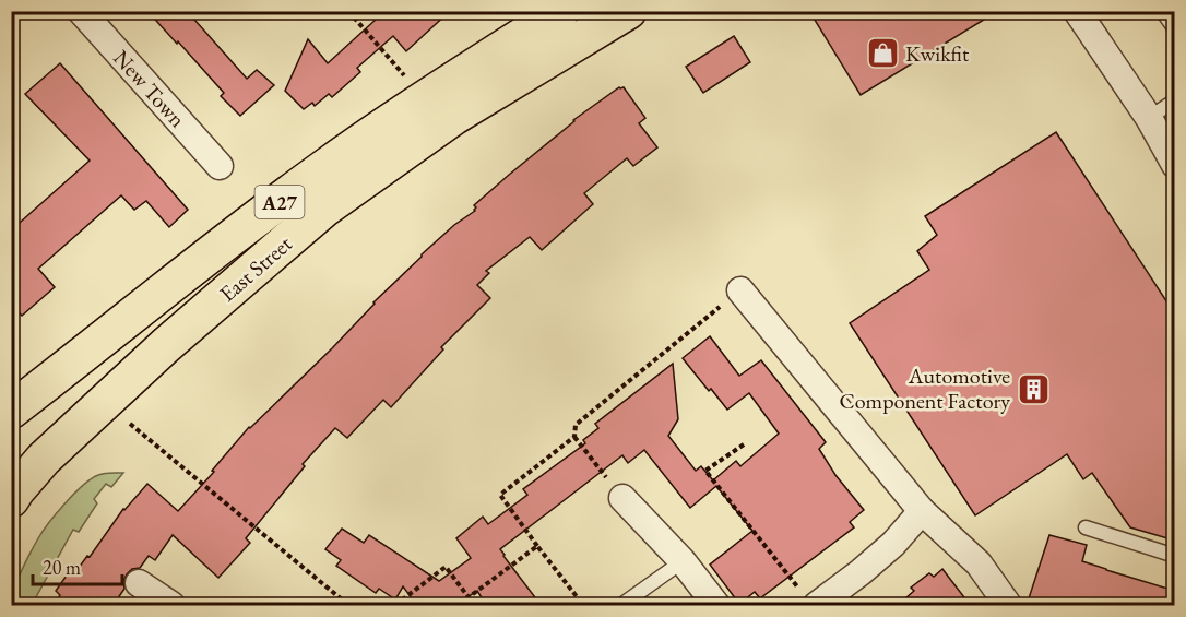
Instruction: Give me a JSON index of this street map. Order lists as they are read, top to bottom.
{
  "streets": {
    "main road": ["A27", "East Street"],
    "street": ["New Town"]
  },
  "places": {
    "shop": ["Kwikfit"],
    "building": ["Automotive Component Factory"]
  },
  "scale_bar": "20 m"
}
